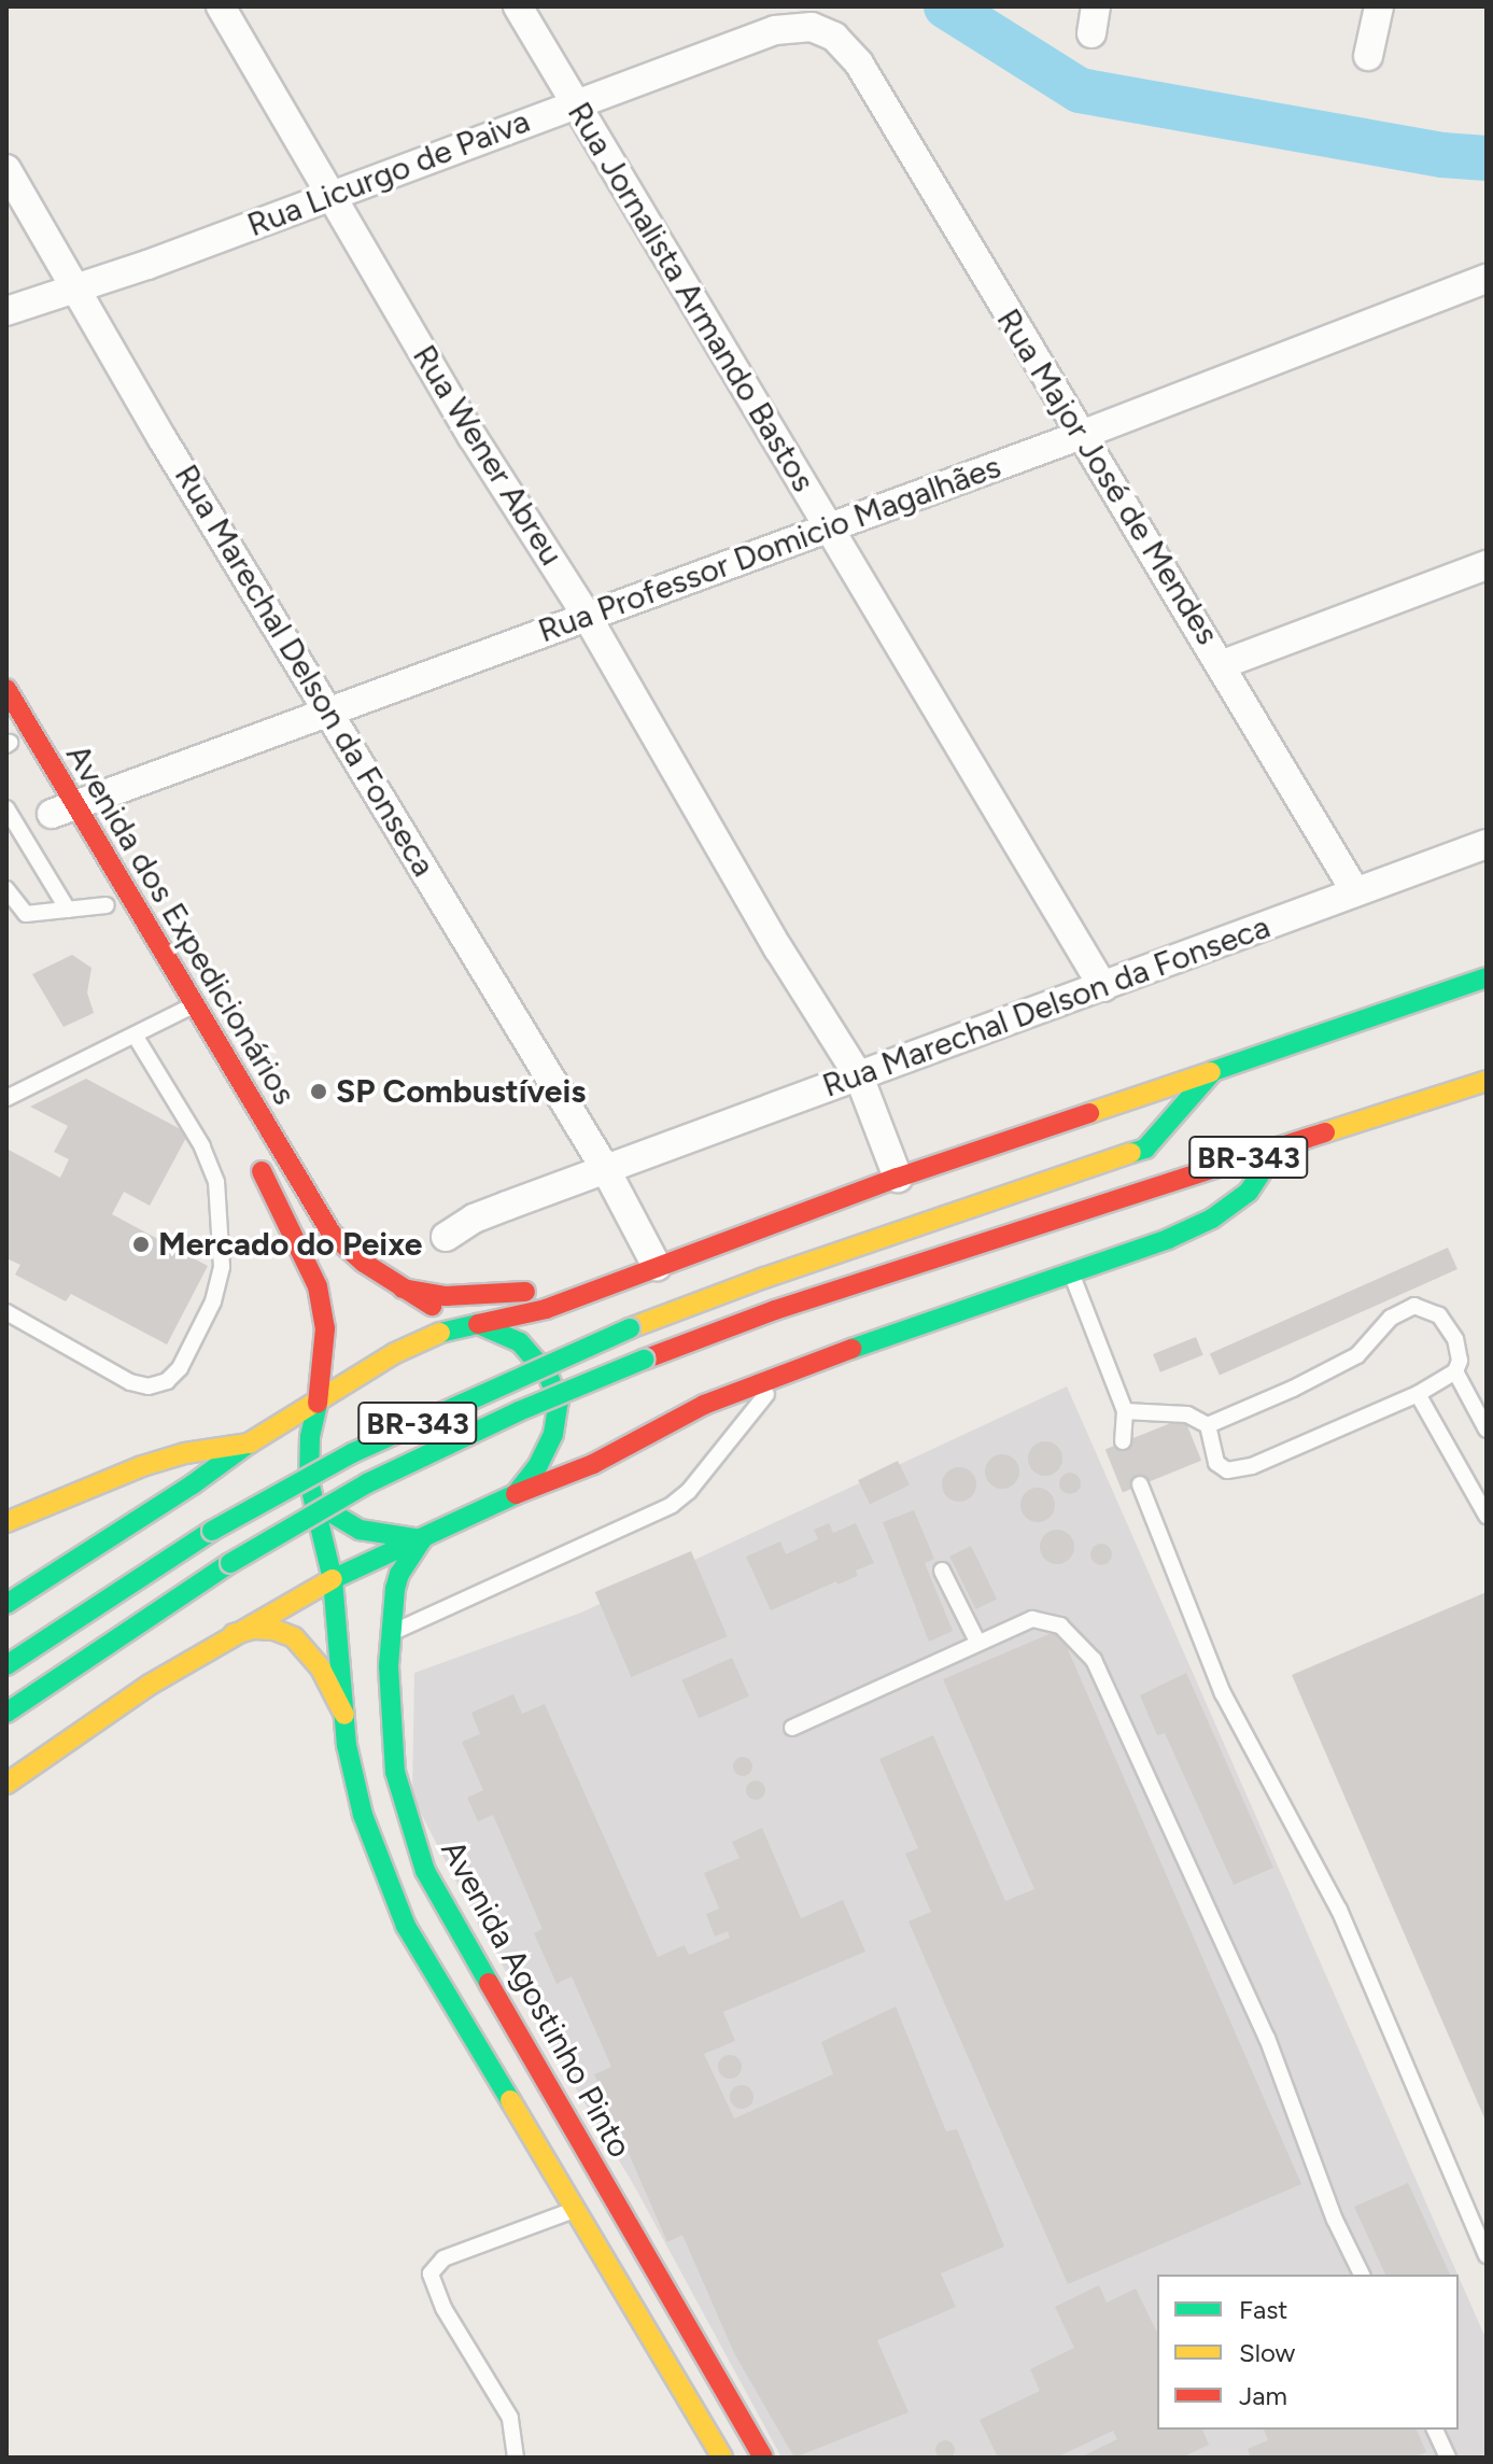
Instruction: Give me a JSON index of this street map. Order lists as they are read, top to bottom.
{
  "streets": {
    "main road": ["Avenida dos Expedicionários", "BR-343", "Avenida Agostinho Pinto"],
    "street": [
      "Rua Licurgo de Paiva",
      "Rua Jornalista Armando Bastos",
      "Rua Wener Abreu",
      "Rua Major José de Mendes",
      "Rua Professor Domicio Magalhães",
      "Rua Marechal Delson da Fonseca"
    ]
  },
  "crossings": [
    ["Rua Licurgo de Paiva", "Rua Jornalista Armando Bastos"],
    ["Rua Licurgo de Paiva", "Rua Wener Abreu"],
    ["Rua Licurgo de Paiva", "Rua Major José de Mendes"],
    ["Rua Licurgo de Paiva", "Rua Marechal Delson da Fonseca"],
    ["Rua Jornalista Armando Bastos", "Rua Professor Domicio Magalhães"],
    ["Rua Jornalista Armando Bastos", "Rua Marechal Delson da Fonseca"],
    ["Rua Wener Abreu", "Rua Professor Domicio Magalhães"],
    ["Rua Wener Abreu", "Rua Marechal Delson da Fonseca"],
    ["Rua Major José de Mendes", "Rua Professor Domicio Magalhães"],
    ["Rua Major José de Mendes", "Rua Marechal Delson da Fonseca"],
    ["Rua Professor Domicio Magalhães", "Rua Marechal Delson da Fonseca"],
    ["Rua Professor Domicio Magalhães", "Avenida dos Expedicionários"],
    ["Avenida dos Expedicionários", "Avenida Agostinho Pinto"]
  ],
  "places": ["SP Combustíveis", "Mercado do Peixe"],
  "legend": ["Fast", "Slow", "Jam"]
}
